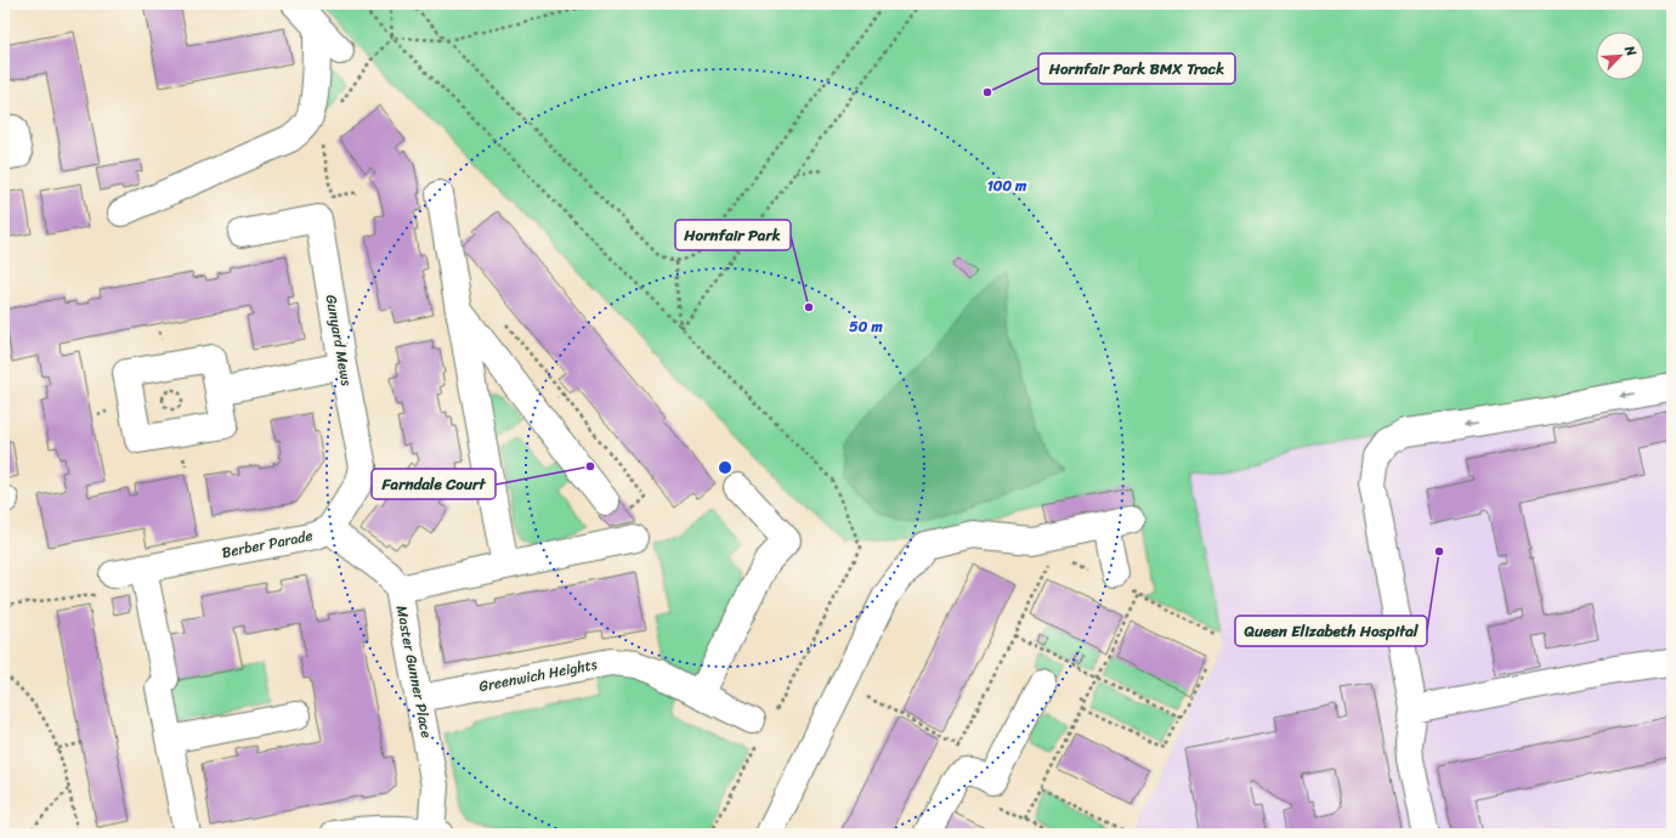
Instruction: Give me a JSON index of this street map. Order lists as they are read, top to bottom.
{
  "streets": {
    "street": [
      "Gunyard Mews",
      "Berber Parade",
      "Master Gunner Place",
      "Greenwich Heights"
    ]
  },
  "crossings": [
    ["Gunyard Mews", "Berber Parade"],
    ["Berber Parade", "Master Gunner Place"],
    ["Master Gunner Place", "Greenwich Heights"]
  ],
  "places": [
    "Hornfair Park BMX Track",
    "Hornfair Park",
    "Farndale Court",
    "Queen Elizabeth Hospital"
  ],
  "north": "top right",
  "rings": ["100 m", "50 m"]
}
